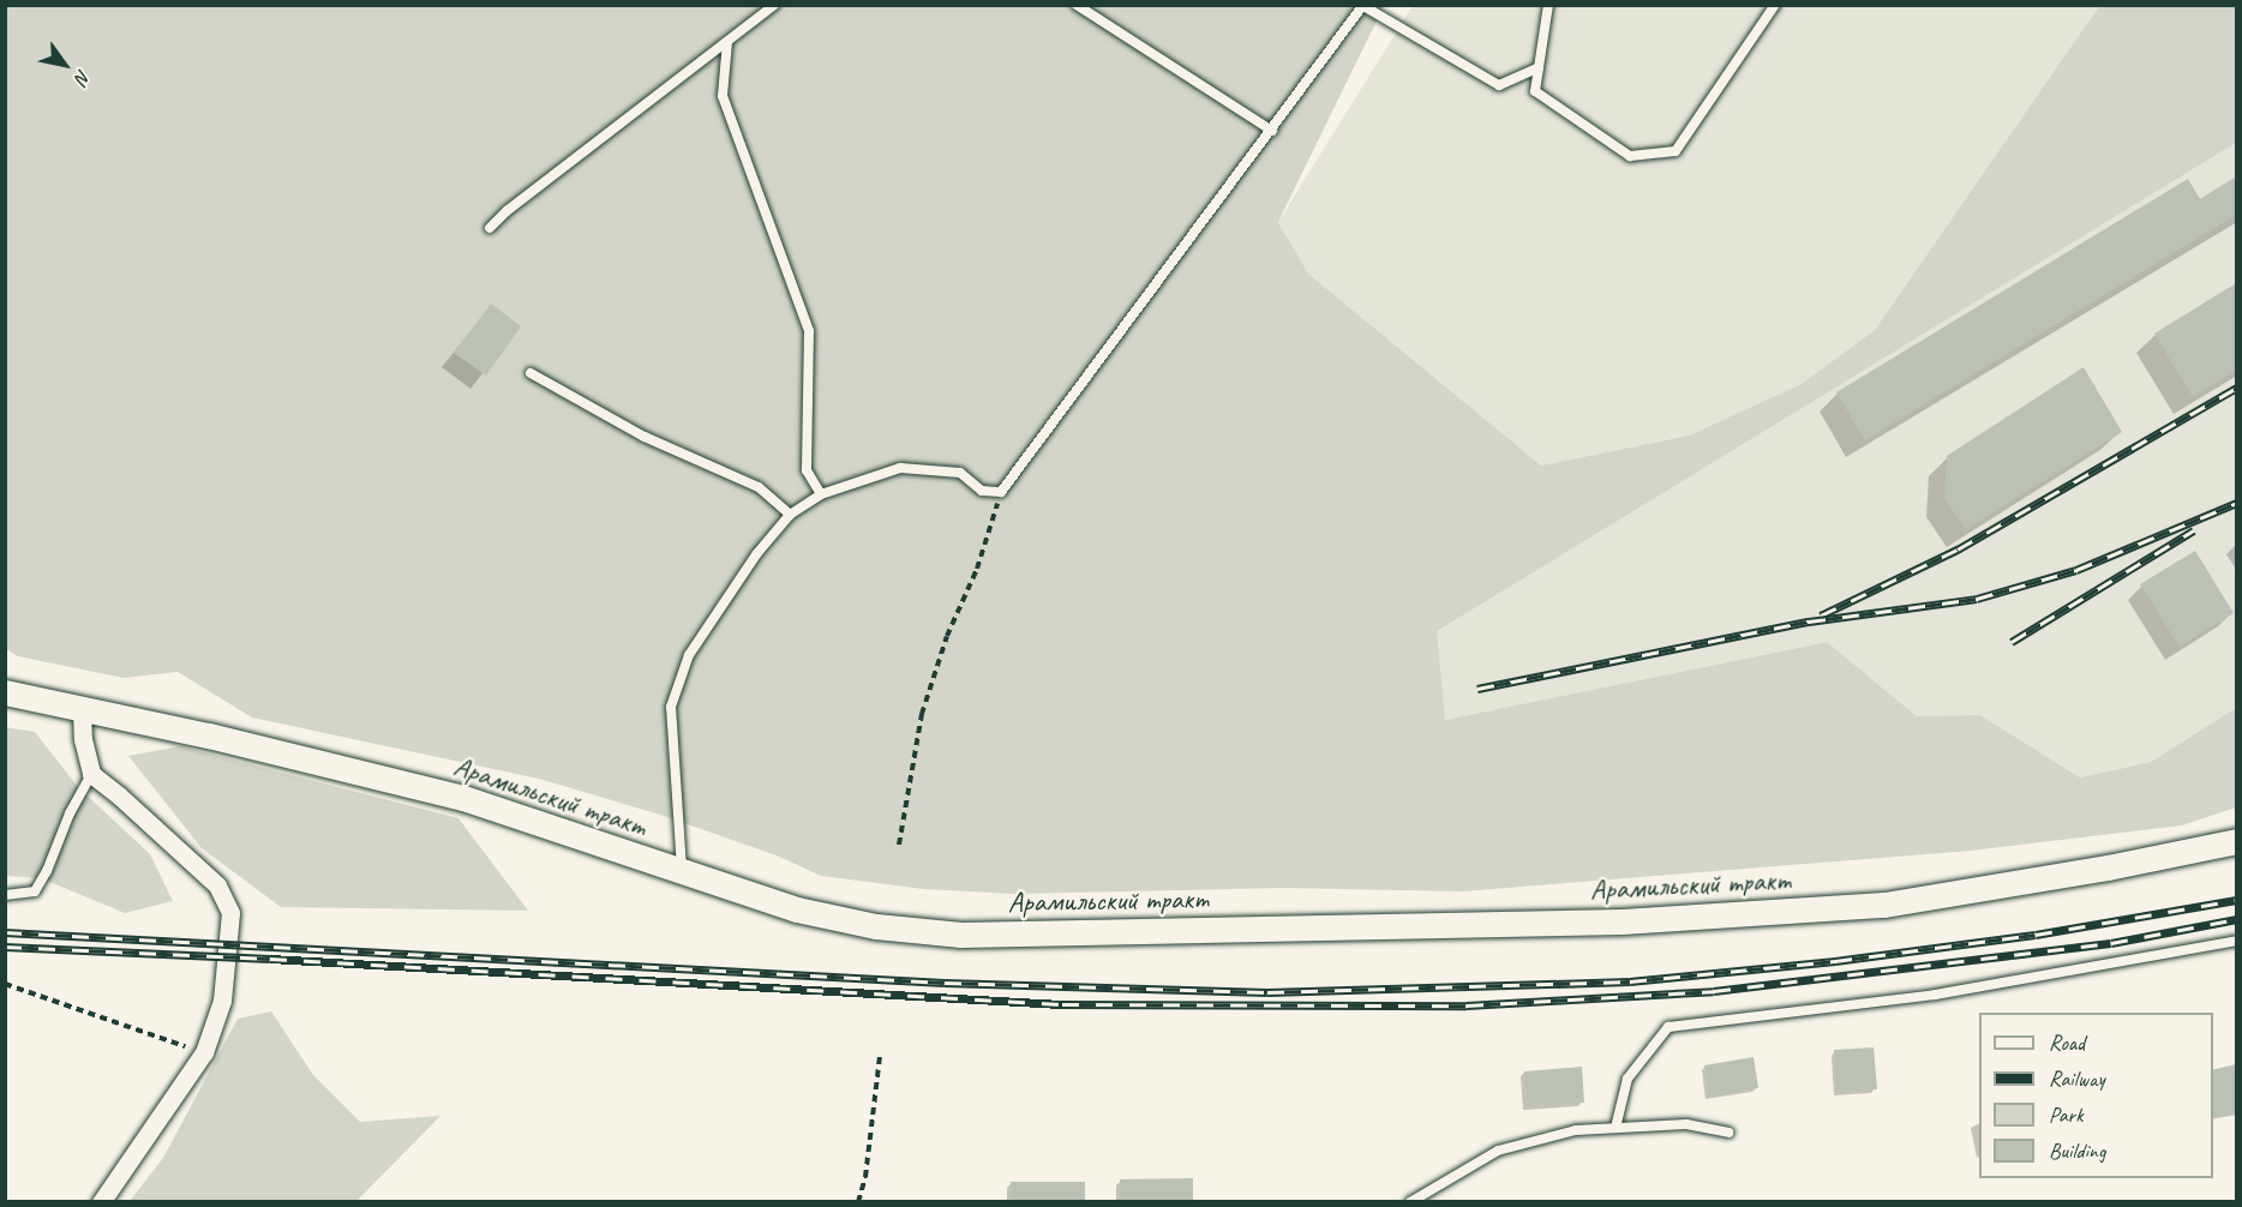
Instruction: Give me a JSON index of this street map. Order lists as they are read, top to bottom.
{
  "streets": {
    "main road": ["Арамильский тракт"]
  },
  "legend": [
    "Road",
    "Railway",
    "Park",
    "Building"
  ],
  "north": "bottom right"
}
